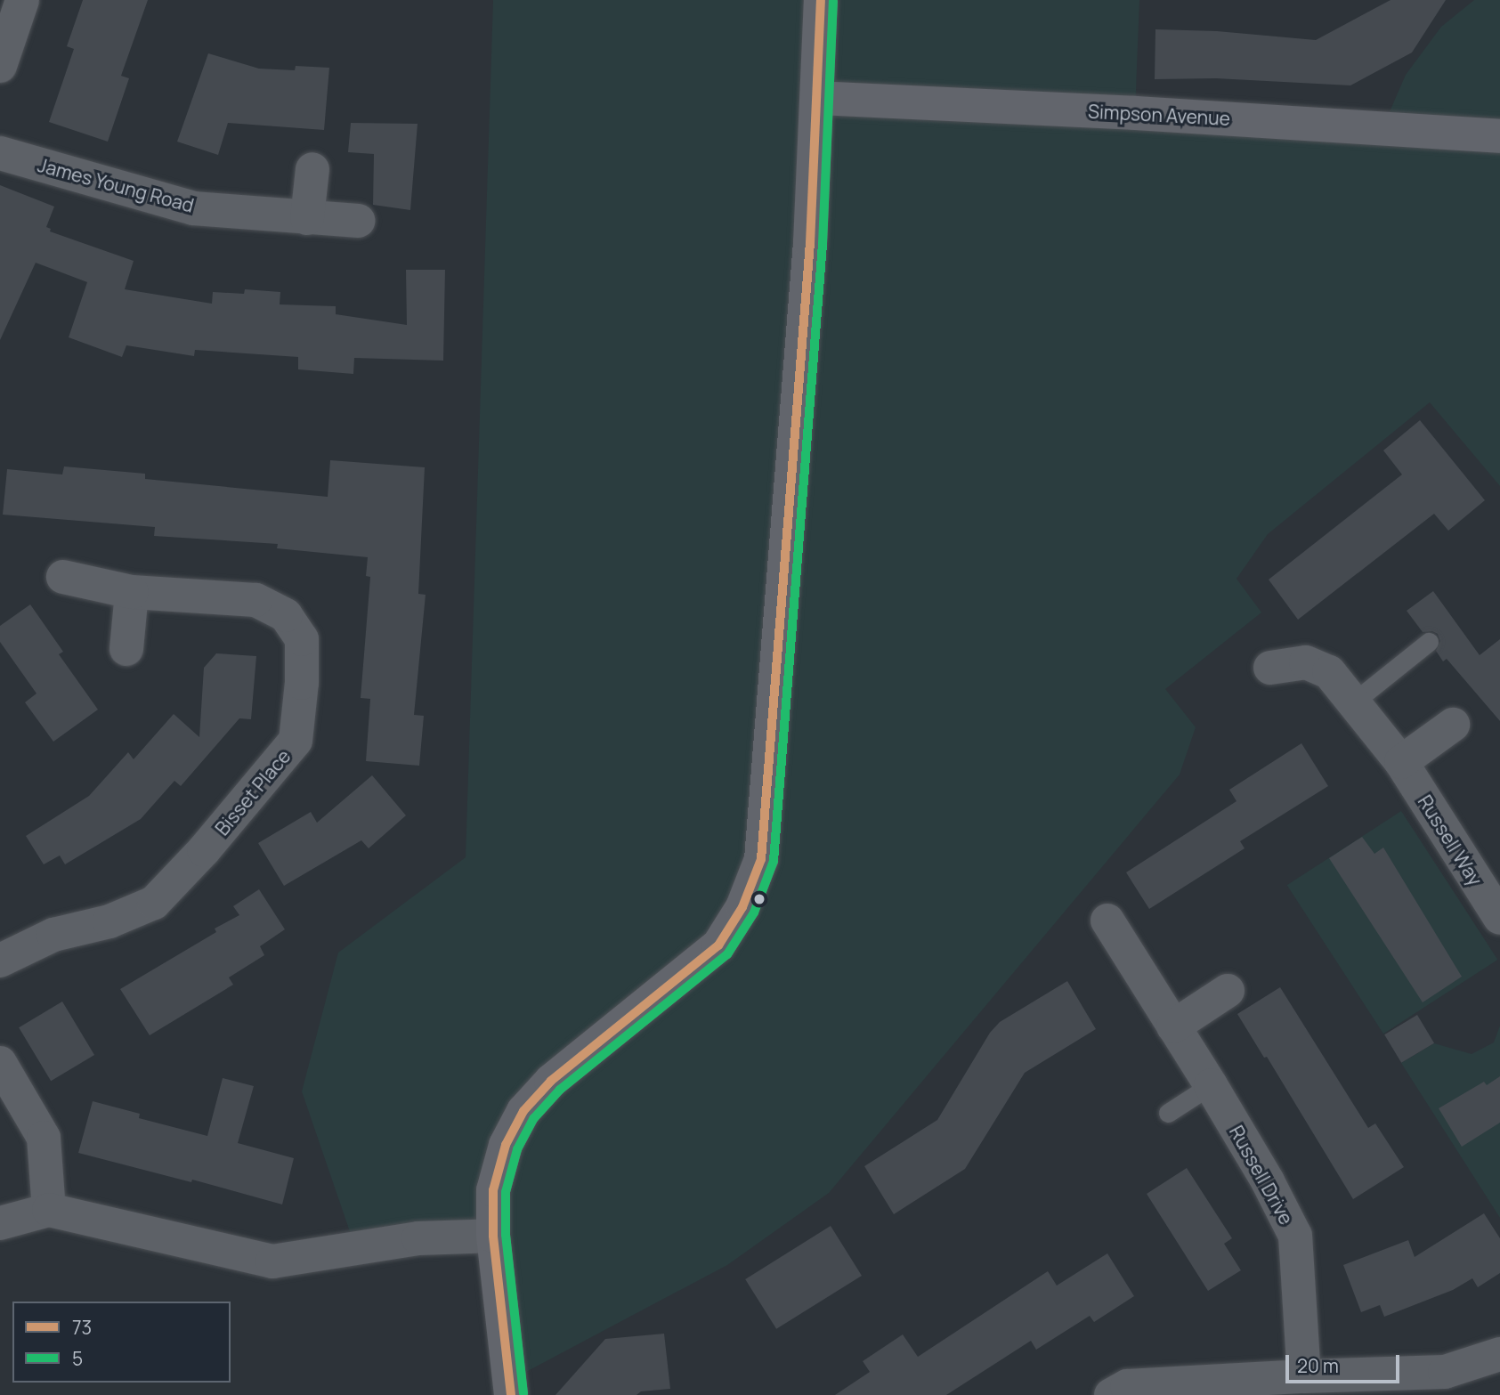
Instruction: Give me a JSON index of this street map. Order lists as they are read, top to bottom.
{
  "streets": {
    "street": [
      "Simpson Avenue",
      "James Young Road",
      "Bisset Place",
      "Russell Way",
      "Russell Drive"
    ]
  },
  "lines": ["transit line 73", "transit line 5"],
  "legend": ["73", "5"],
  "scale_bar": "20 m"
}
